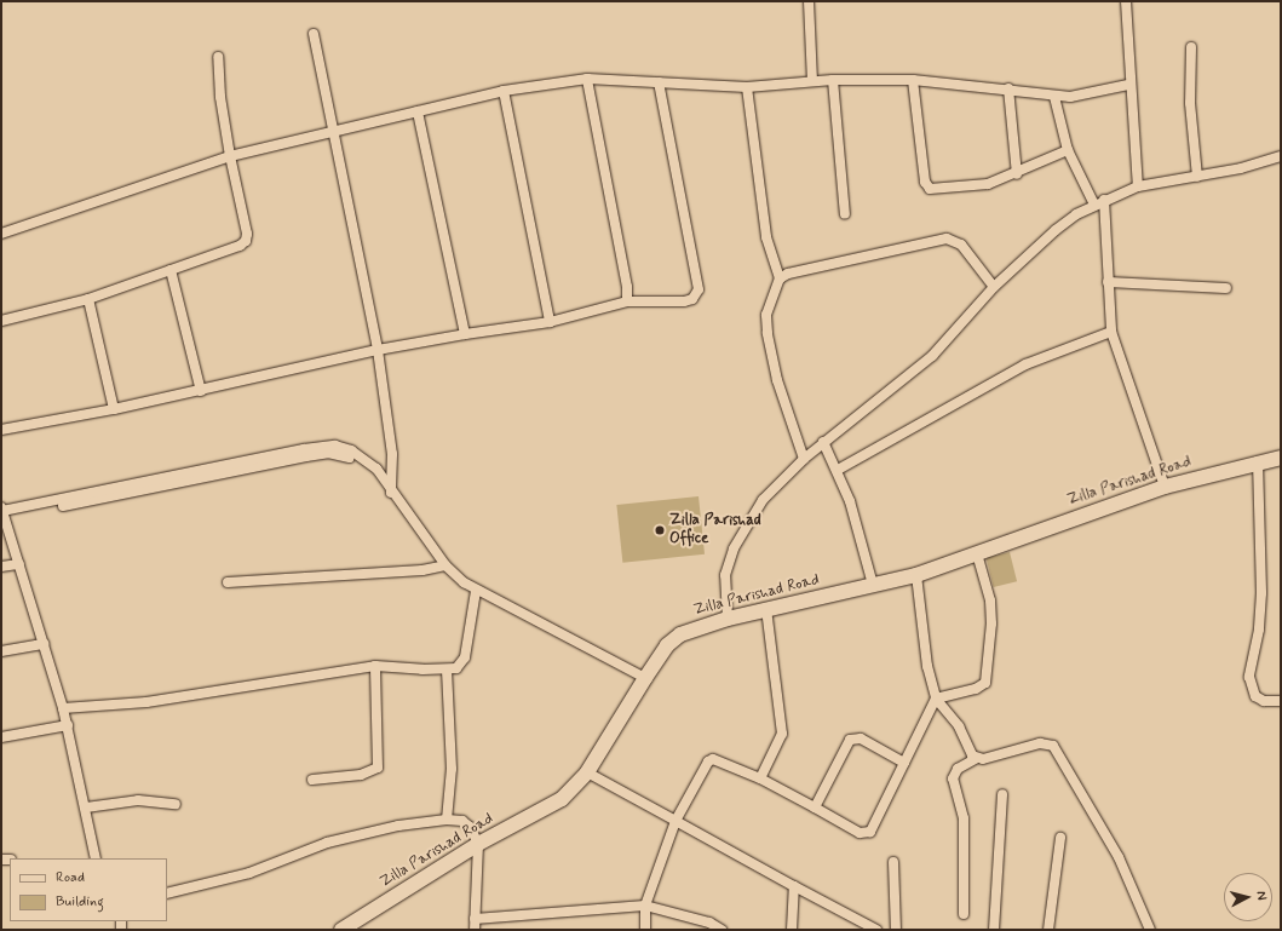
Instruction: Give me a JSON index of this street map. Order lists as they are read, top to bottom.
{
  "streets": {
    "main road": ["Zilla Parishad Road"]
  },
  "places": ["Zilla Parishad Office"],
  "legend": ["Road", "Building"],
  "north": "right"
}
